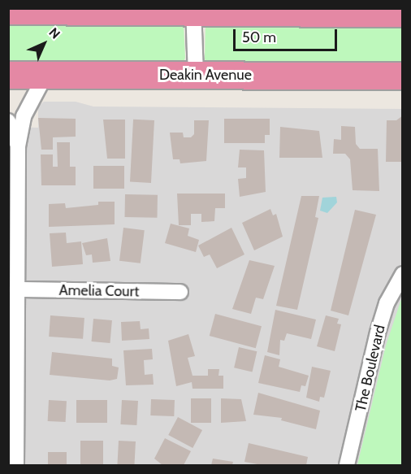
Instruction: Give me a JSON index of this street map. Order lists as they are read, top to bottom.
{
  "streets": {
    "highway": ["Deakin Avenue"],
    "street": ["Amelia Court", "The Boulevard"]
  },
  "scale_bar": "50 m",
  "north": "top right"
}
